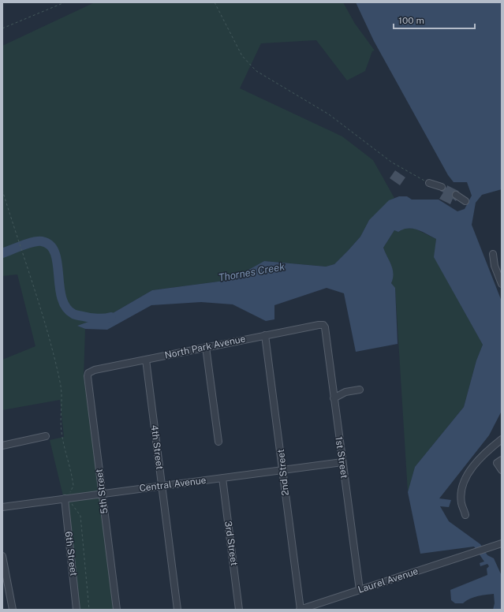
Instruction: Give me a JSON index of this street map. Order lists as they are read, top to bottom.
{
  "streets": {
    "street": [
      "North Park Avenue",
      "4th Street",
      "1st Street",
      "2nd Street",
      "Central Avenue",
      "5th Street",
      "3rd Street",
      "6th Street",
      "Laurel Avenue"
    ]
  },
  "crossings": [
    ["North Park Avenue", "4th Street"],
    ["North Park Avenue", "1st Street"],
    ["North Park Avenue", "2nd Street"],
    ["North Park Avenue", "5th Street"],
    ["4th Street", "Central Avenue"],
    ["1st Street", "Central Avenue"],
    ["1st Street", "Laurel Avenue"],
    ["2nd Street", "Central Avenue"],
    ["2nd Street", "Laurel Avenue"],
    ["Central Avenue", "5th Street"],
    ["Central Avenue", "3rd Street"],
    ["Central Avenue", "6th Street"]
  ],
  "water": ["Thornes Creek"],
  "scale_bar": "100 m"
}
